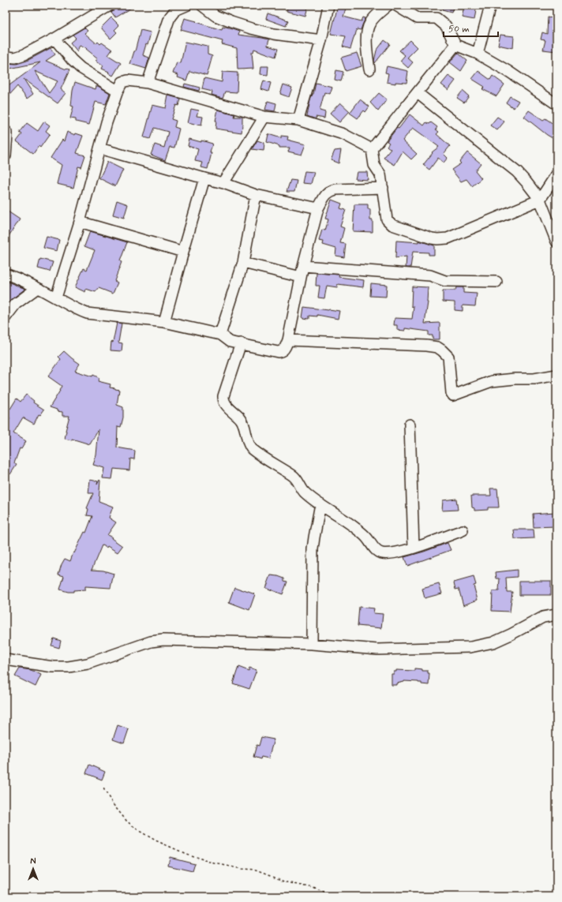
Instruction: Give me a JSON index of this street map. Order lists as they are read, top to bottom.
{
  "scale_bar": "50 m",
  "north": "top"
}
